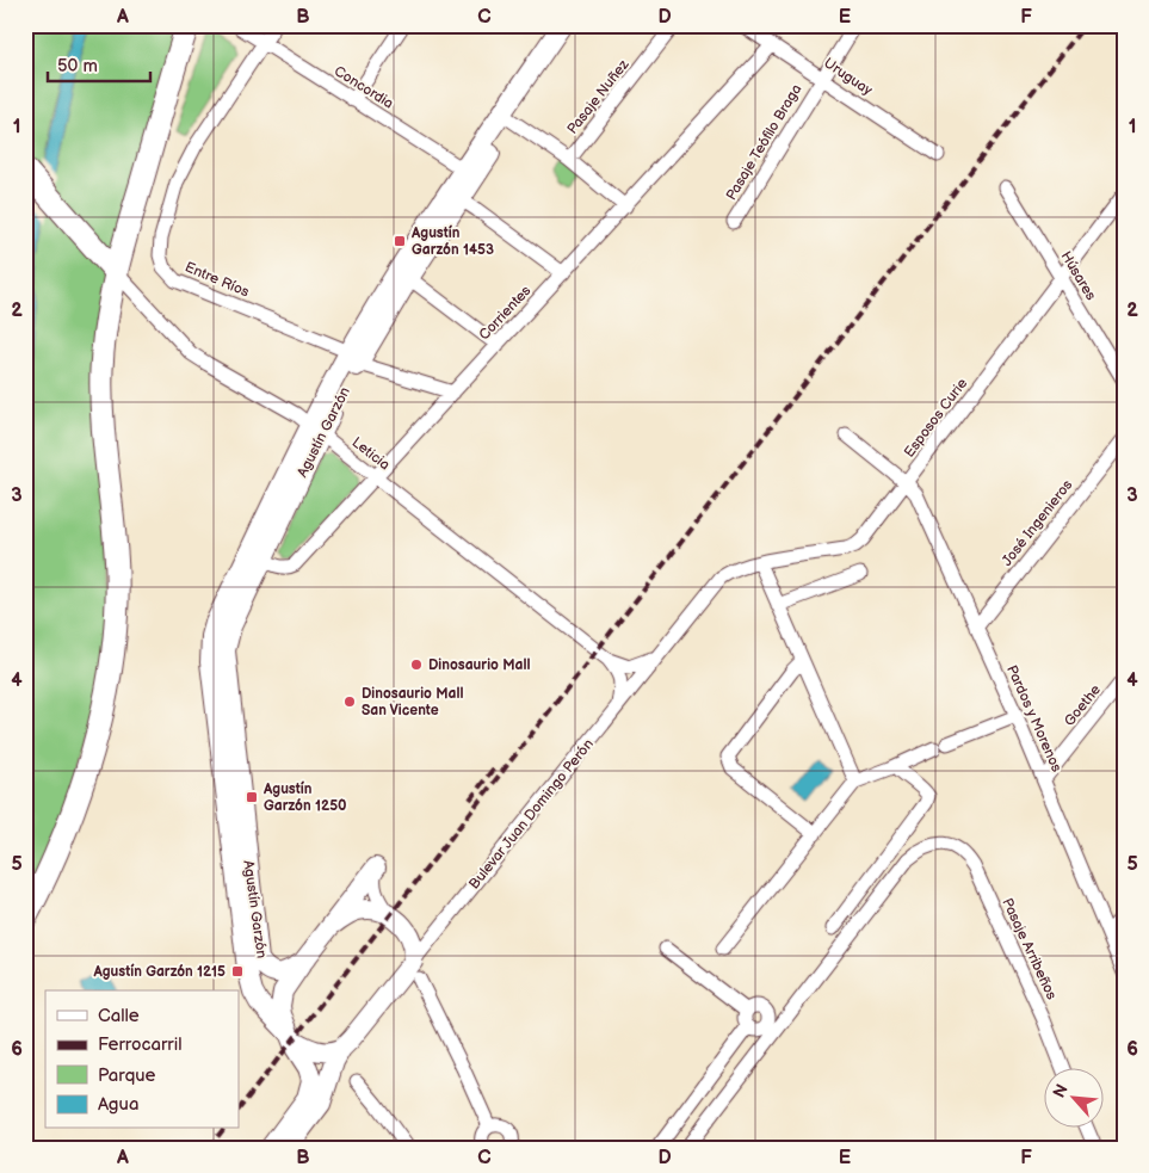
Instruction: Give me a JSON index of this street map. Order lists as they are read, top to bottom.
{
  "streets": {
    "main road": ["Agustín Garzón", "Bulevar Juan Domingo Perón"],
    "street": [
      "Uruguay",
      "Concordia",
      "Pasaje Nuñez",
      "Pasaje Teófilo Braga",
      "Húsares",
      "Entre Ríos",
      "Corrientes",
      "Esposos Curie",
      "Leticia",
      "José Ingenieros",
      "Goethe",
      "Pardos y Morenos",
      "Pasaje Arribeños"
    ]
  },
  "crossings": [
    ["Uruguay", "Pasaje Teófilo Braga"],
    ["Uruguay", "Corrientes"],
    ["Concordia", "Entre Ríos"],
    ["Concordia", "Agustín Garzón"],
    ["Húsares", "Esposos Curie"],
    ["Entre Ríos", "Corrientes"],
    ["Entre Ríos", "Agustín Garzón"],
    ["Corrientes", "Agustín Garzón"],
    ["Corrientes", "Leticia"],
    ["Esposos Curie", "Pardos y Morenos"],
    ["Esposos Curie", "Bulevar Juan Domingo Perón"],
    ["Agustín Garzón", "Leticia"],
    ["Agustín Garzón", "Bulevar Juan Domingo Perón"],
    ["Leticia", "Bulevar Juan Domingo Perón"],
    ["José Ingenieros", "Pardos y Morenos"],
    ["Goethe", "Pardos y Morenos"]
  ],
  "places": {
    "transit": ["Agustín Garzón 1453", "Agustín Garzón 1250", "Agustín Garzón 1215"],
    "other": ["Dinosaurio Mall", "Dinosaurio Mall San Vicente"]
  },
  "legend": [
    "Calle",
    "Ferrocarril",
    "Parque",
    "Agua"
  ],
  "scale_bar": "50 m",
  "north": "top left",
  "grid": {
    "columns": [
      "A",
      "B",
      "C",
      "D",
      "E",
      "F"
    ],
    "rows": [
      "1",
      "2",
      "3",
      "4",
      "5",
      "6"
    ]
  }
}
